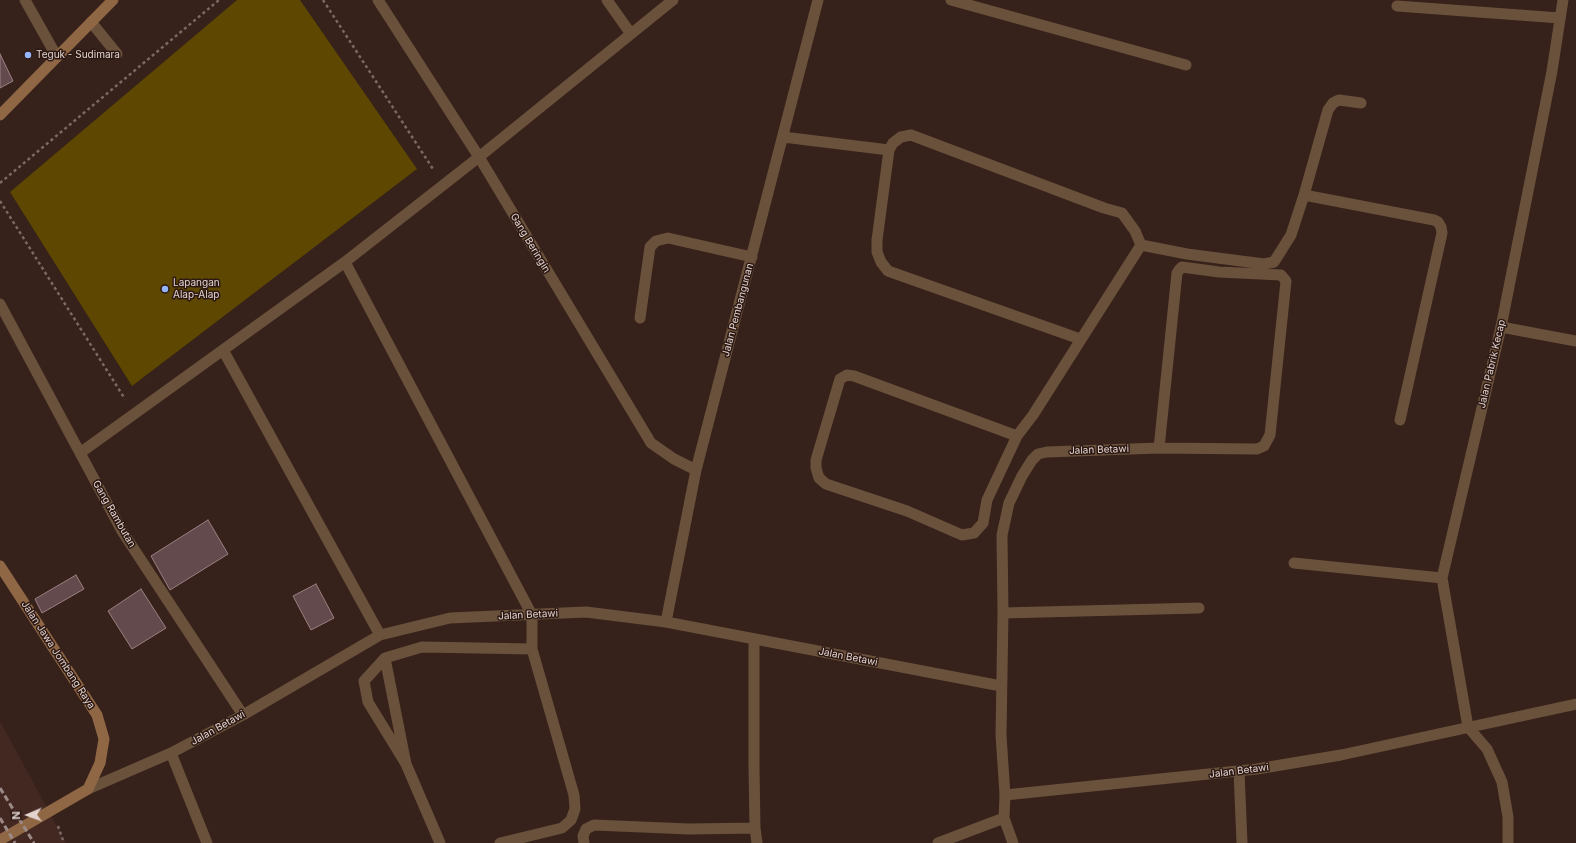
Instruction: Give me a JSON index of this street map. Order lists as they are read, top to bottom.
{
  "streets": {
    "main road": ["Jalan Jawa Jombang Raya"],
    "street": [
      "Gang Beringin",
      "Jalan Pembangunan",
      "Jalan Pabrik Kecap",
      "Jalan Betawi",
      "Gang Rambutan"
    ]
  },
  "crossings": [
    ["Gang Beringin", "Jalan Pembangunan"],
    ["Jalan Pembangunan", "Jalan Betawi"],
    ["Jalan Pabrik Kecap", "Jalan Betawi"],
    ["Jalan Betawi", "Gang Rambutan"],
    ["Jalan Betawi", "Jalan Jawa Jombang Raya"]
  ],
  "places": ["Teguk - Sudimara", "Lapangan Alap-Alap"],
  "north": "left"
}
